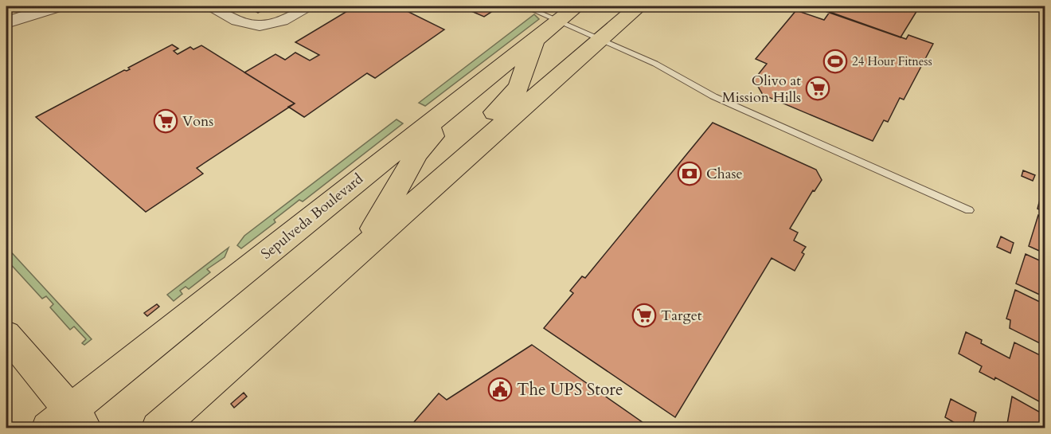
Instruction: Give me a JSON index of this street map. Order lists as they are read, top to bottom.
{
  "streets": {
    "main road": ["Sepulveda Boulevard"]
  },
  "places": {
    "sports": ["24 Hour Fitness"],
    "supermarket": ["Olivo at Mission Hills", "Vons", "Target"],
    "bank": ["Chase"],
    "public building": ["The UPS Store"]
  }
}
